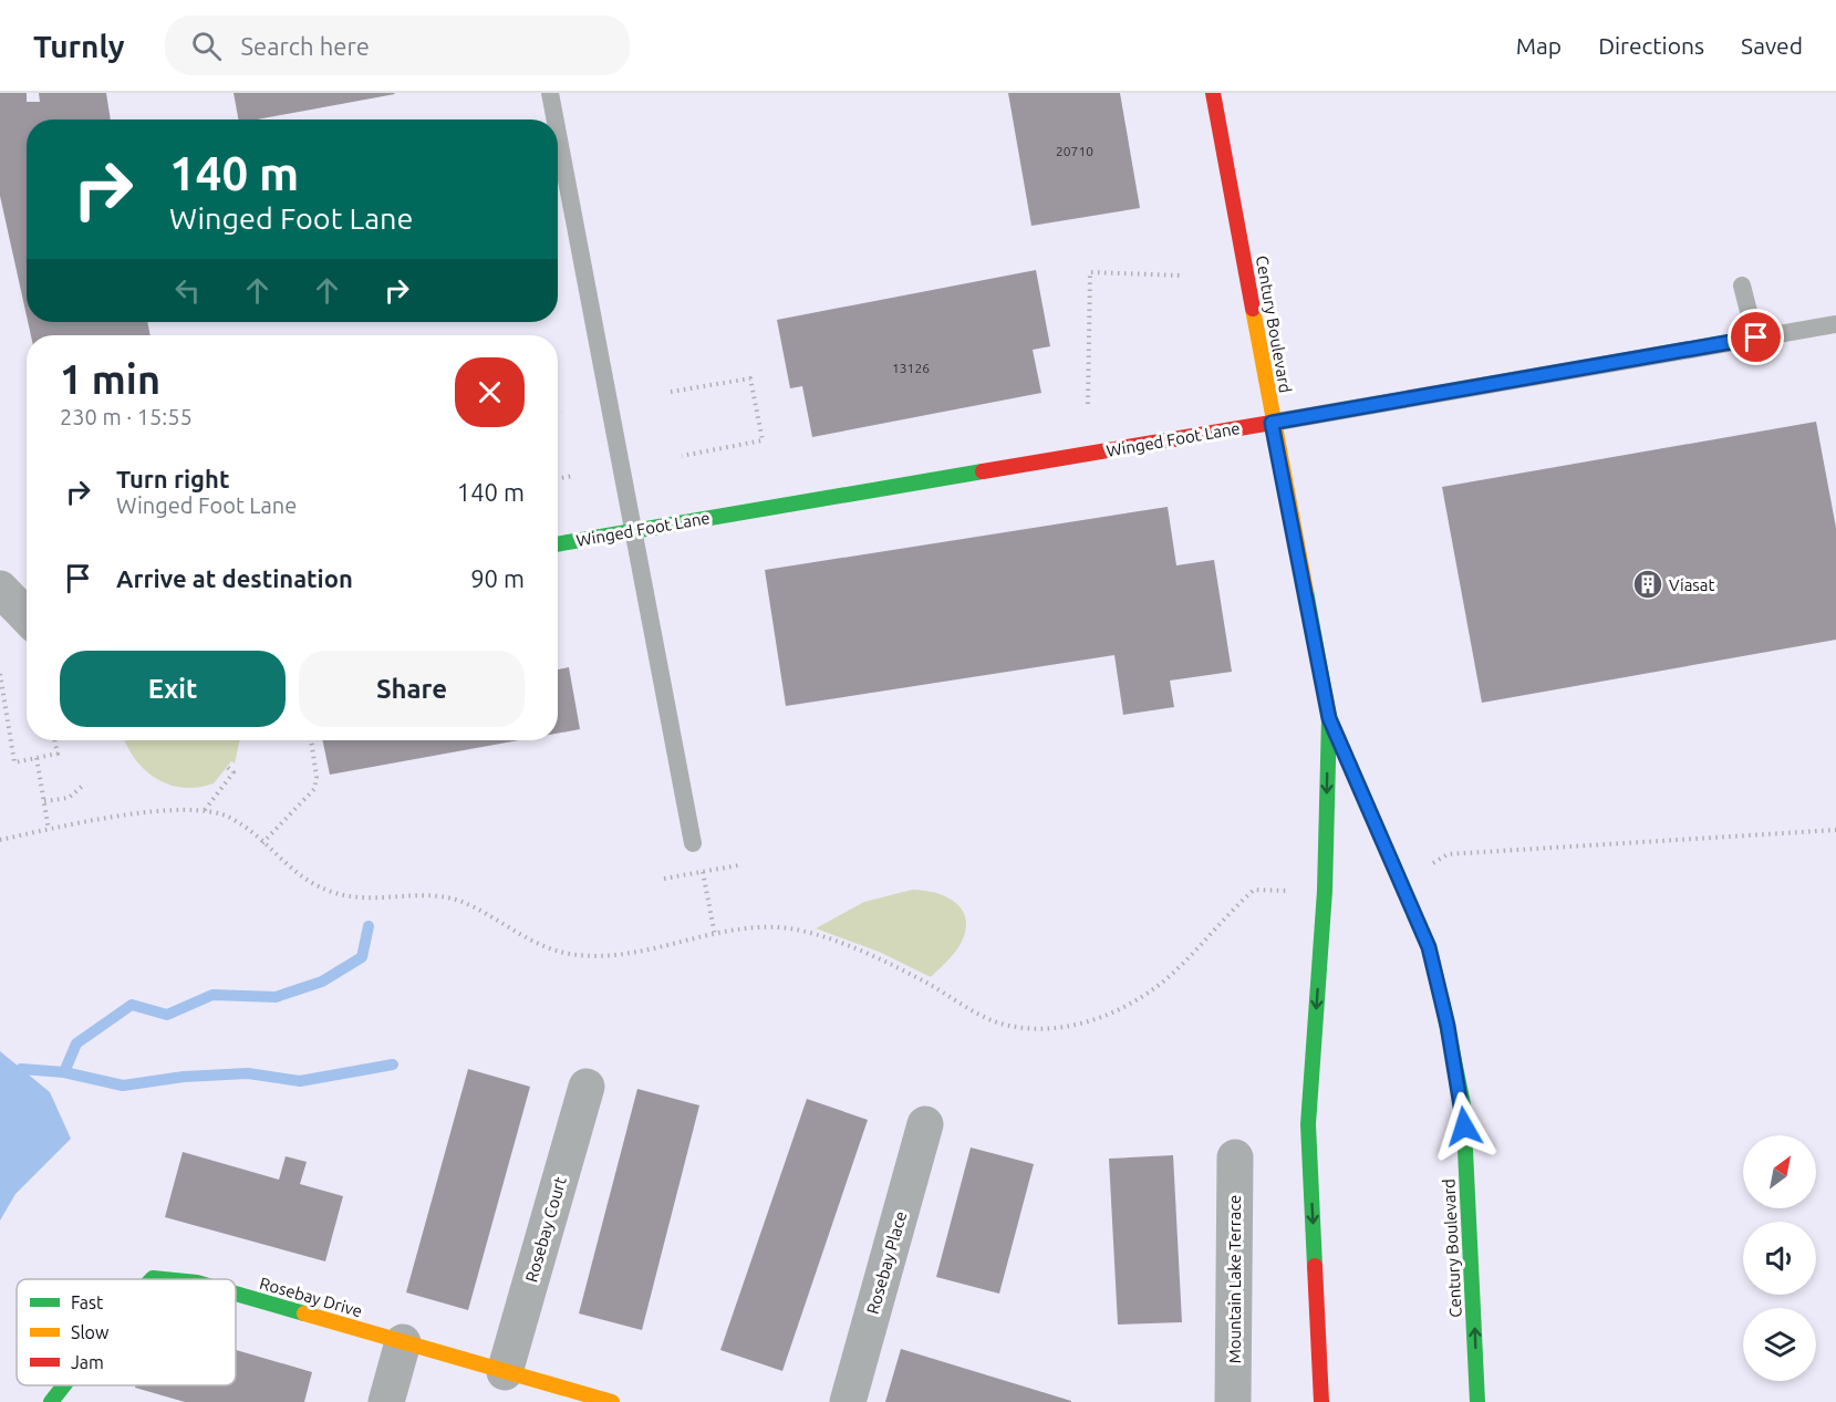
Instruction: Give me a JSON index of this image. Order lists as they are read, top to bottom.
{
  "streets": {
    "street": [
      "Century Boulevard",
      "Winged Foot Lane",
      "Rosebay Court",
      "Rosebay Place",
      "Mountain Lake Terrace",
      "Rosebay Drive"
    ]
  },
  "crossings": [
    ["Century Boulevard", "Winged Foot Lane"],
    ["Rosebay Court", "Rosebay Drive"]
  ],
  "places": {
    "building": ["Viasat"]
  },
  "house_numbers": ["20710", "13126"],
  "legend": ["Fast", "Slow", "Jam"],
  "north": "top right",
  "page": {
    "header": "Turnly",
    "search": "Search here",
    "nav": ["Map", "Directions", "Saved"],
    "turn": ["140 m", "Winged Foot Lane"],
    "heading": ["1 min", "230 m · 15:55"],
    "list": [
      {
        "name": "Turn right",
        "note": "Winged Foot Lane",
        "value": "140 m"
      },
      {
        "name": "Arrive at destination",
        "value": "90 m"
      }
    ],
    "buttons": ["Exit", "Share"]
  }
}
